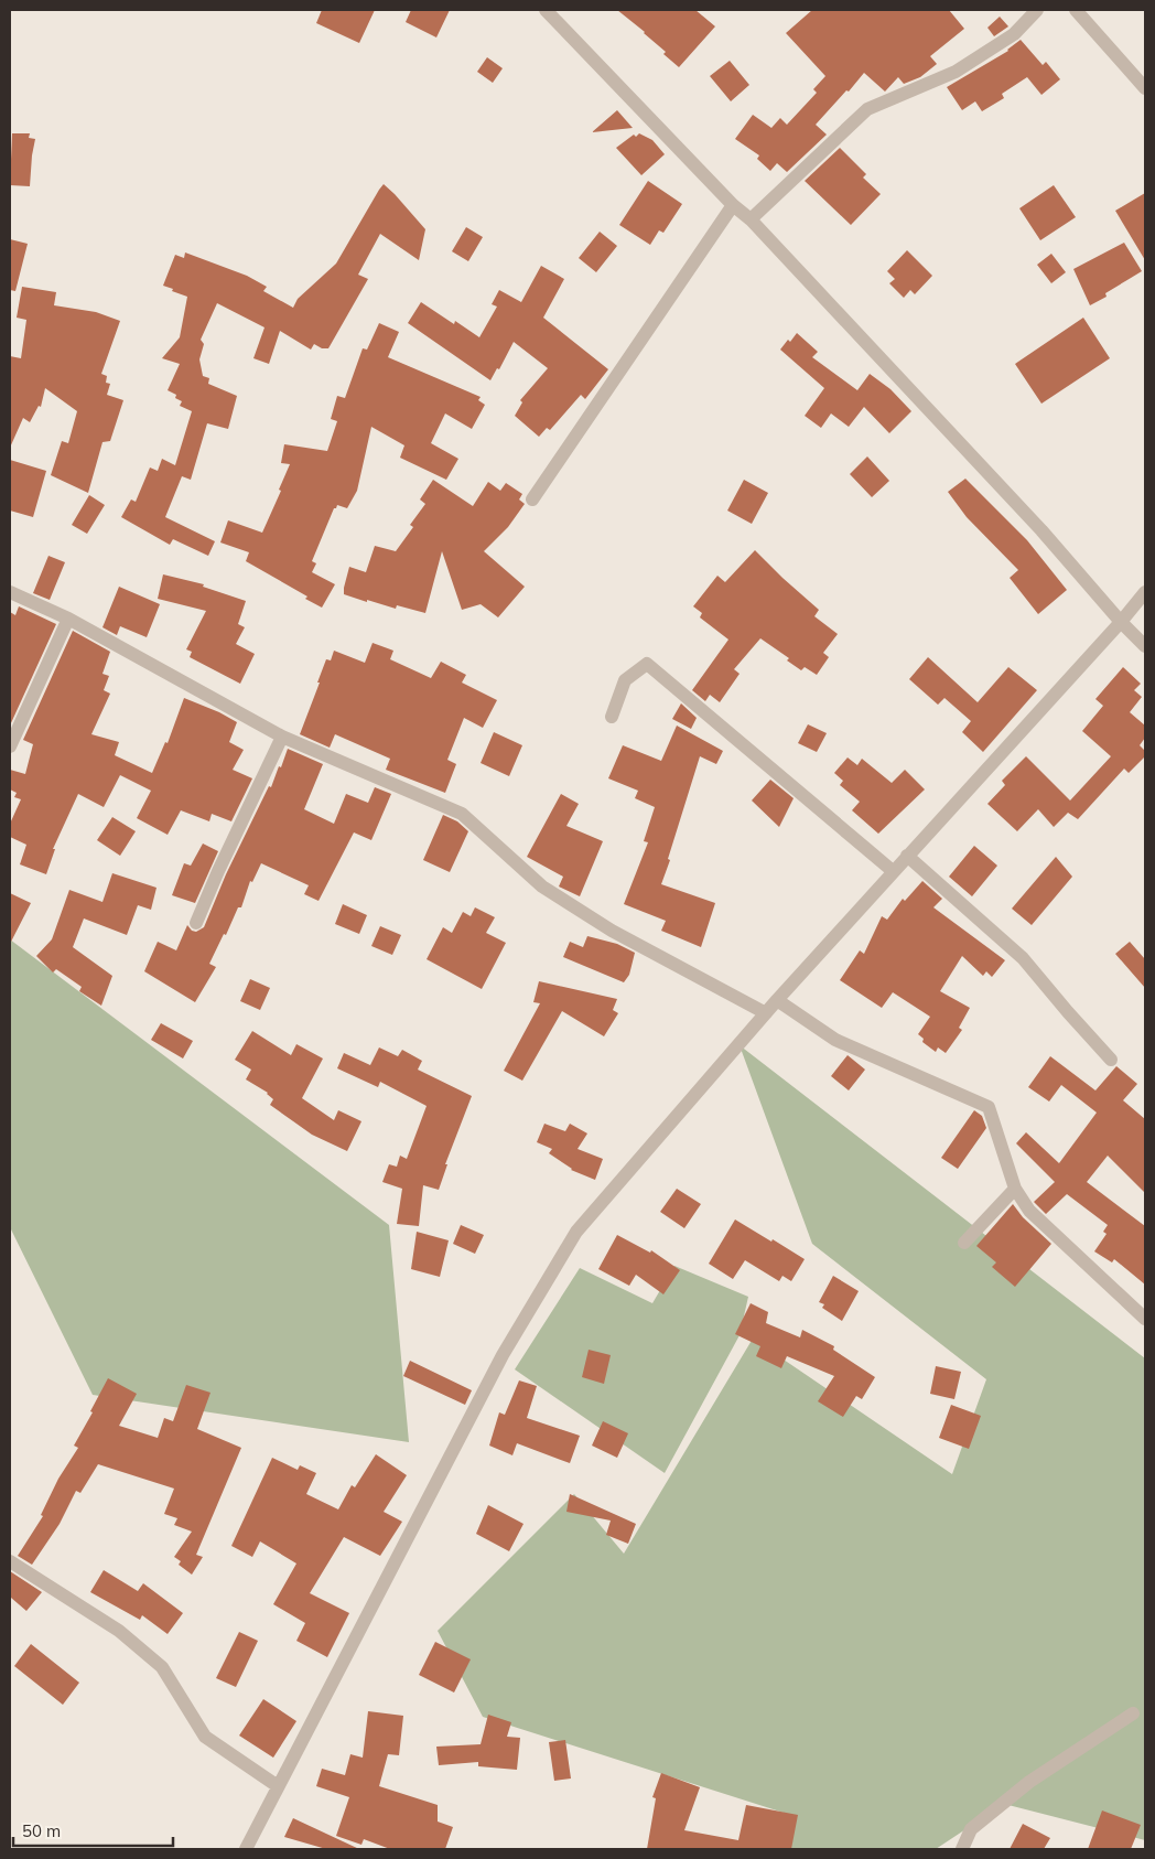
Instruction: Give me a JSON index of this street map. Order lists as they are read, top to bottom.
{
  "scale_bar": "50 m"
}
